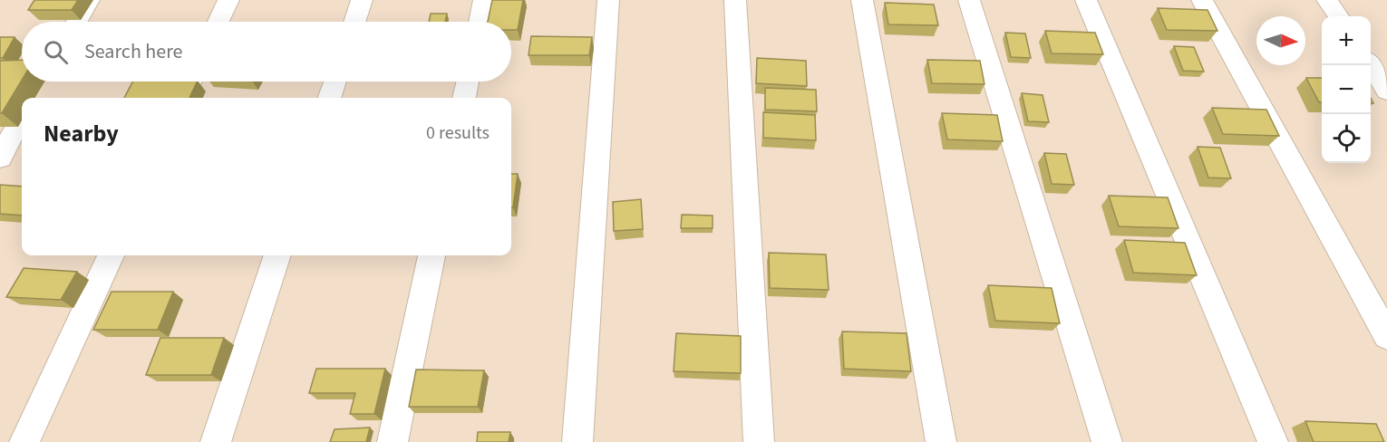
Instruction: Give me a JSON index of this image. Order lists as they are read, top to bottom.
{
  "north": "right",
  "page": {
    "map_buttons": ["+", "−"],
    "search": "Search here",
    "heading": ["Nearby", "0 results"]
  }
}
